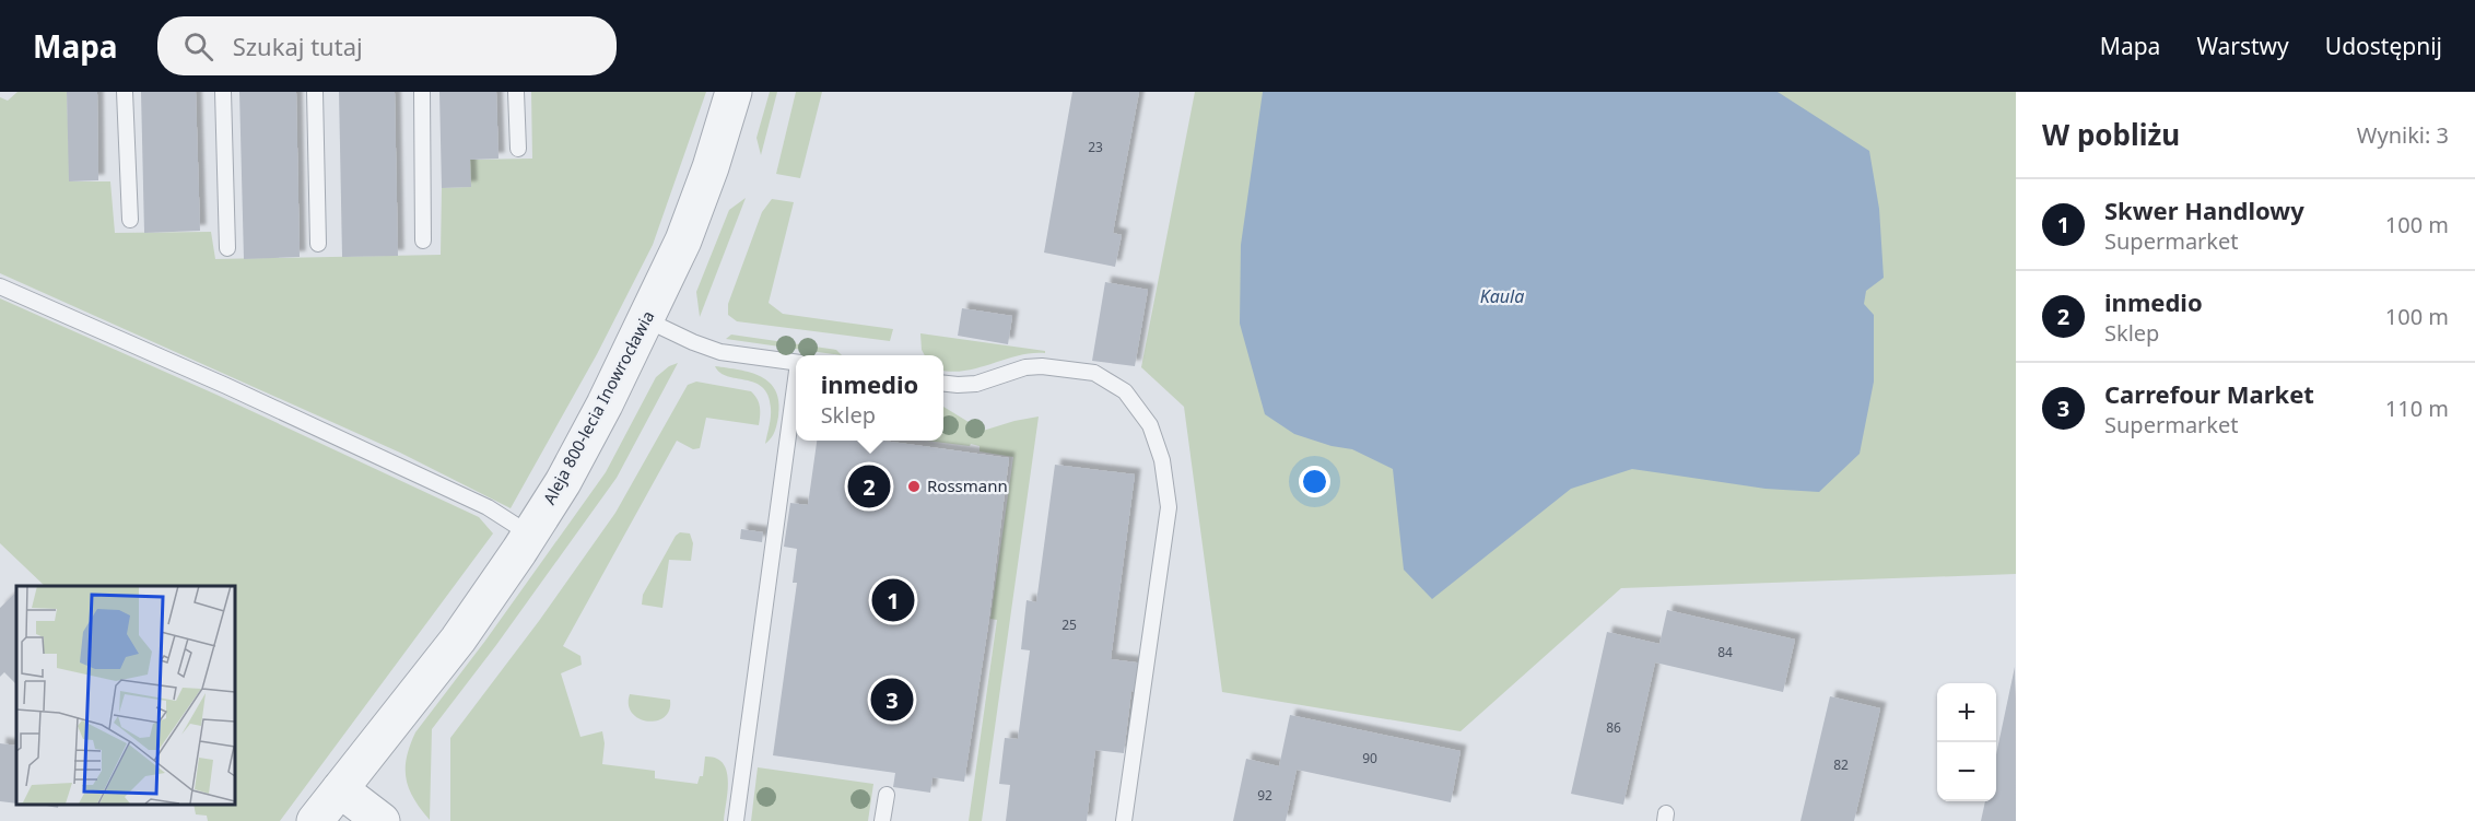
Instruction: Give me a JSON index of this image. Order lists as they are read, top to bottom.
{
  "streets": {
    "street": ["Aleja 800-lecia Inowrocławia"]
  },
  "water": ["Kaula"],
  "places": ["Rossmann"],
  "house_numbers": [
    "23",
    "25",
    "84",
    "86",
    "90",
    "82",
    "92"
  ],
  "page": {
    "header": "Mapa",
    "search": "Szukaj tutaj",
    "nav": ["Mapa", "Warstwy", "Udostępnij"],
    "heading": ["W pobliżu", "Wyniki: 3"],
    "list": [
      {
        "mark": "1",
        "name": "Skwer Handlowy",
        "note": "Supermarket",
        "value": "100 m"
      },
      {
        "mark": "2",
        "name": "inmedio",
        "note": "Sklep",
        "value": "100 m"
      },
      {
        "mark": "3",
        "name": "Carrefour Market",
        "note": "Supermarket",
        "value": "110 m"
      }
    ],
    "popup": ["inmedio", "Sklep"],
    "pins": ["2", "1", "3"],
    "map_buttons": ["+", "−"]
  }
}
